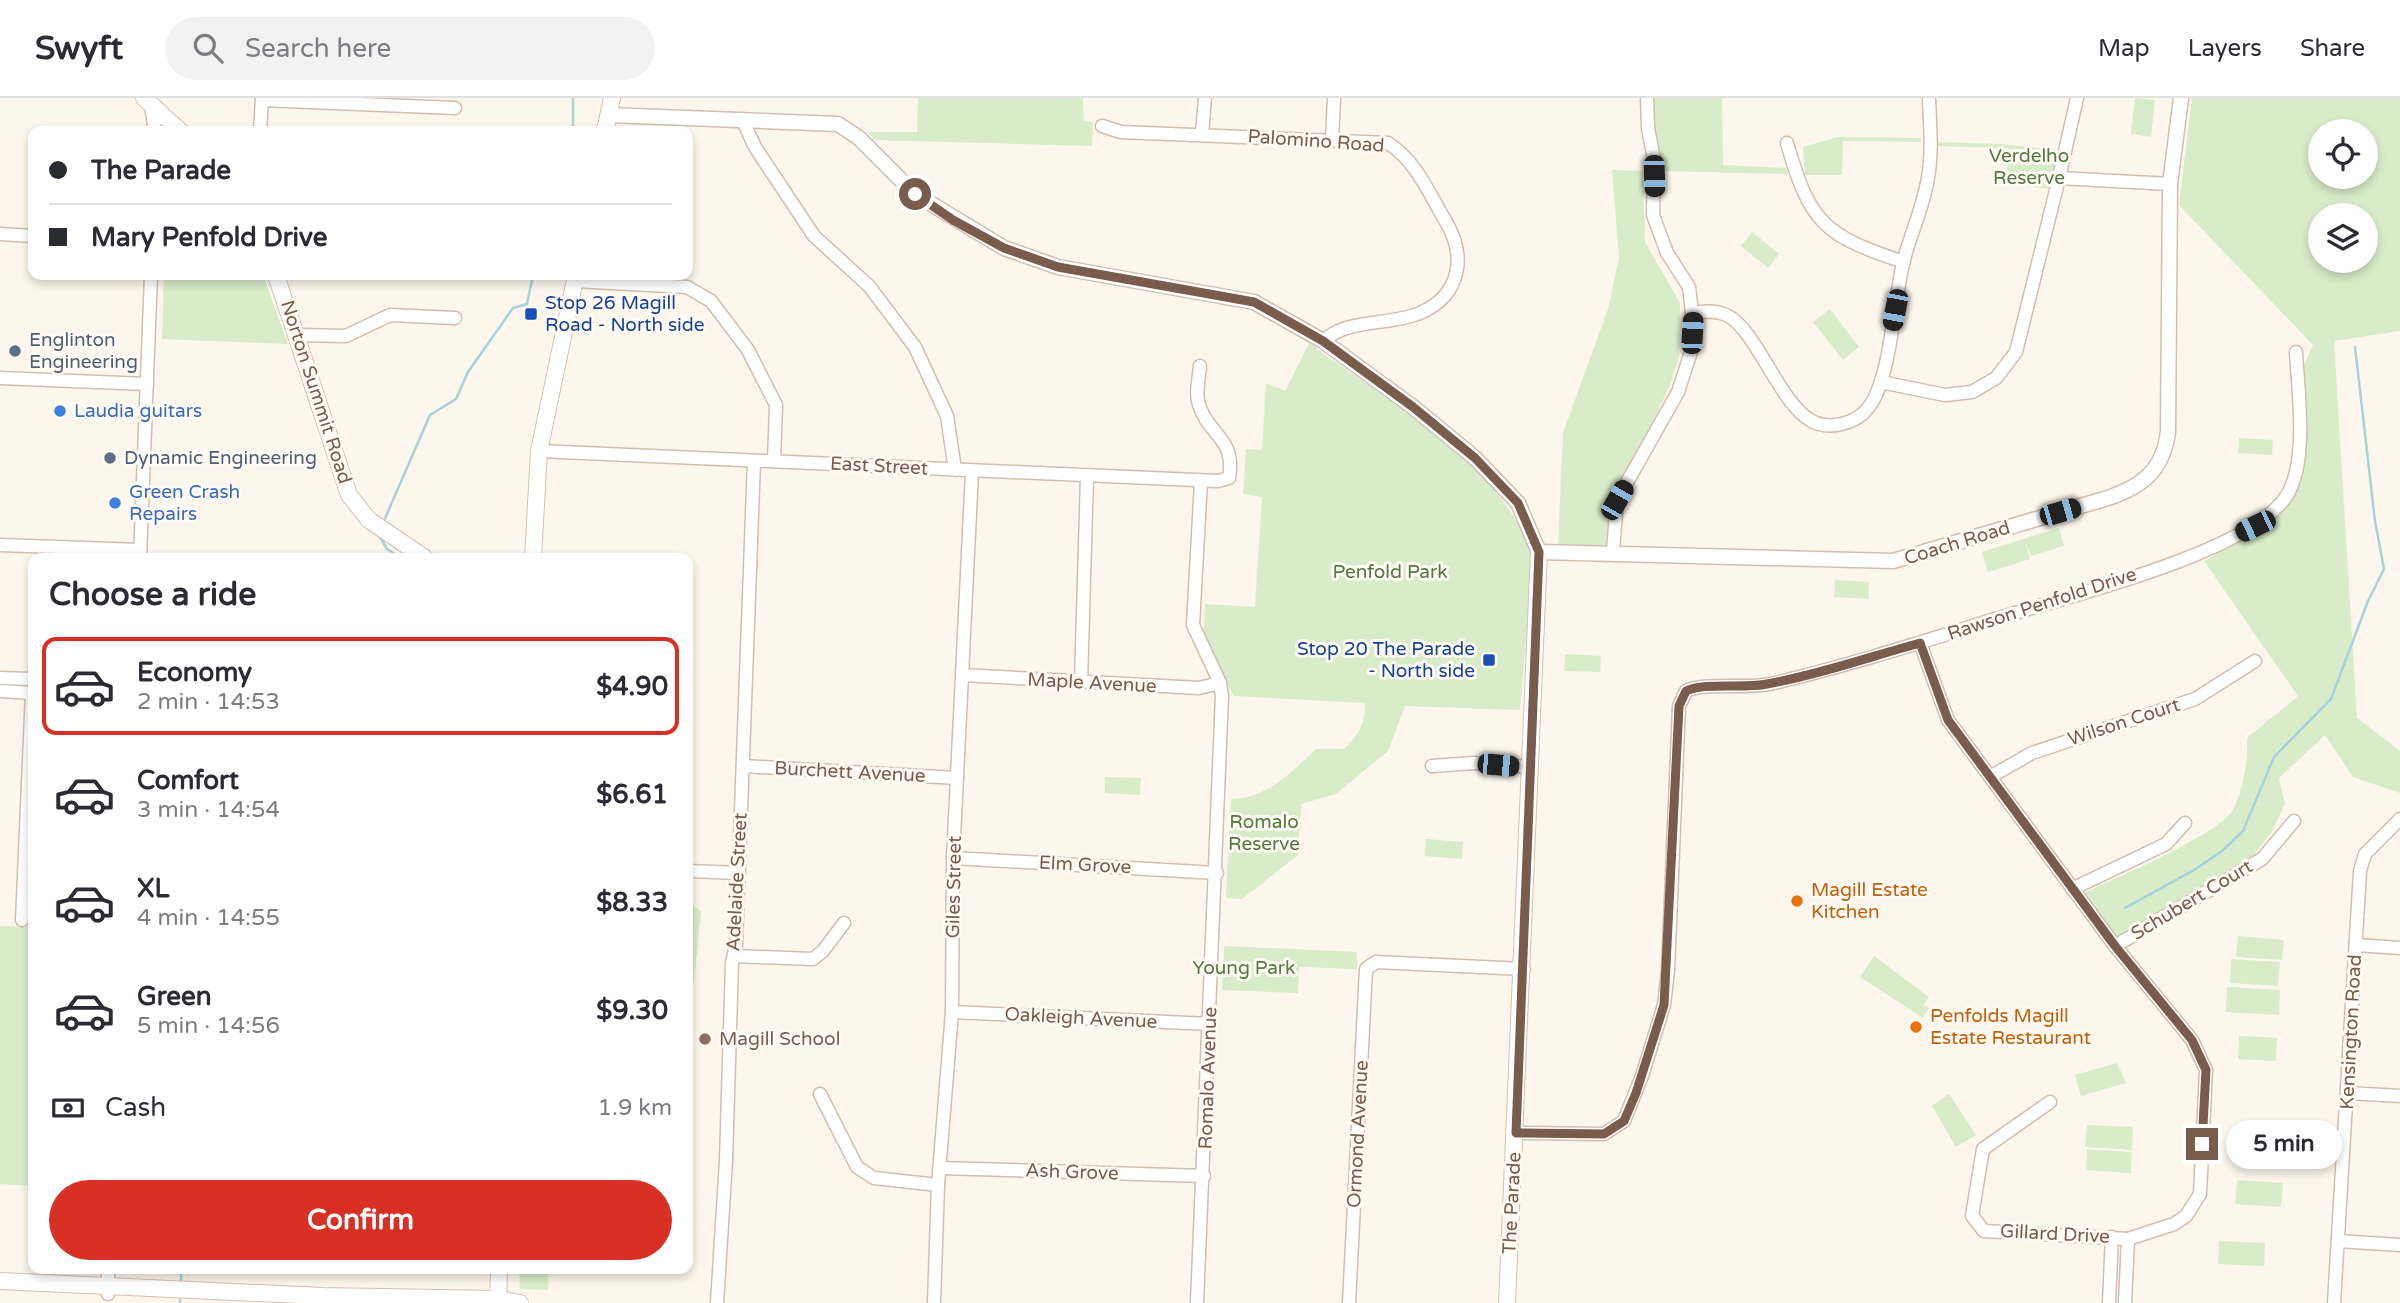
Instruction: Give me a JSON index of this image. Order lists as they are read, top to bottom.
{
  "streets": {
    "main road": ["Norton Summit Road", "The Parade"],
    "street": [
      "Palomino Road",
      "East Street",
      "Coach Road",
      "Rawson Penfold Drive",
      "Maple Avenue",
      "Wilson Court",
      "Burchett Avenue",
      "Elm Grove",
      "Adelaide Street",
      "Giles Street",
      "Schubert Court",
      "Oakleigh Avenue",
      "Kensington Road",
      "Romalo Avenue",
      "Ormond Avenue",
      "Ash Grove",
      "Gillard Drive"
    ]
  },
  "crossings": [
    ["Palomino Road", "The Parade"],
    ["East Street", "Adelaide Street"],
    ["East Street", "Giles Street"],
    ["East Street", "Romalo Avenue"],
    ["Coach Road", "The Parade"],
    ["Rawson Penfold Drive", "The Parade"],
    ["Maple Avenue", "Giles Street"],
    ["Maple Avenue", "Romalo Avenue"],
    ["Burchett Avenue", "Adelaide Street"],
    ["Burchett Avenue", "Giles Street"],
    ["Elm Grove", "Giles Street"],
    ["Elm Grove", "Romalo Avenue"],
    ["Giles Street", "Oakleigh Avenue"],
    ["Giles Street", "Ash Grove"],
    ["Oakleigh Avenue", "Romalo Avenue"],
    ["Romalo Avenue", "Ash Grove"],
    ["Ormond Avenue", "The Parade"]
  ],
  "parks": [
    "Verdelho Reserve",
    "Penfold Park",
    "Romalo Reserve",
    "Young Park"
  ],
  "places": {
    "transit": ["Stop 26 Magill Road - North side", "Stop 20 The Parade - North side"],
    "other": [
      "Englinton Engineering",
      "Laudia guitars",
      "Dynamic Engineering",
      "Green Crash Repairs",
      "Magill Estate Kitchen",
      "Penfolds Magill Estate Restaurant",
      "Magill School"
    ]
  },
  "page": {
    "header": "Swyft",
    "search": "Search here",
    "nav": ["Map", "Layers", "Share"],
    "banner": ["The Parade", "Mary Penfold Drive"],
    "heading": "Choose a ride",
    "list": [
      {
        "name": "Economy",
        "note": "2 min · 14:53",
        "value": "$4.90"
      },
      {
        "name": "Comfort",
        "note": "3 min · 14:54",
        "value": "$6.61"
      },
      {
        "name": "XL",
        "note": "4 min · 14:55",
        "value": "$8.33"
      },
      {
        "name": "Green",
        "note": "5 min · 14:56",
        "value": "$9.30"
      }
    ],
    "pay": ["Cash", "1.9 km"],
    "bubble": "5 min",
    "buttons": "Confirm"
  }
}
